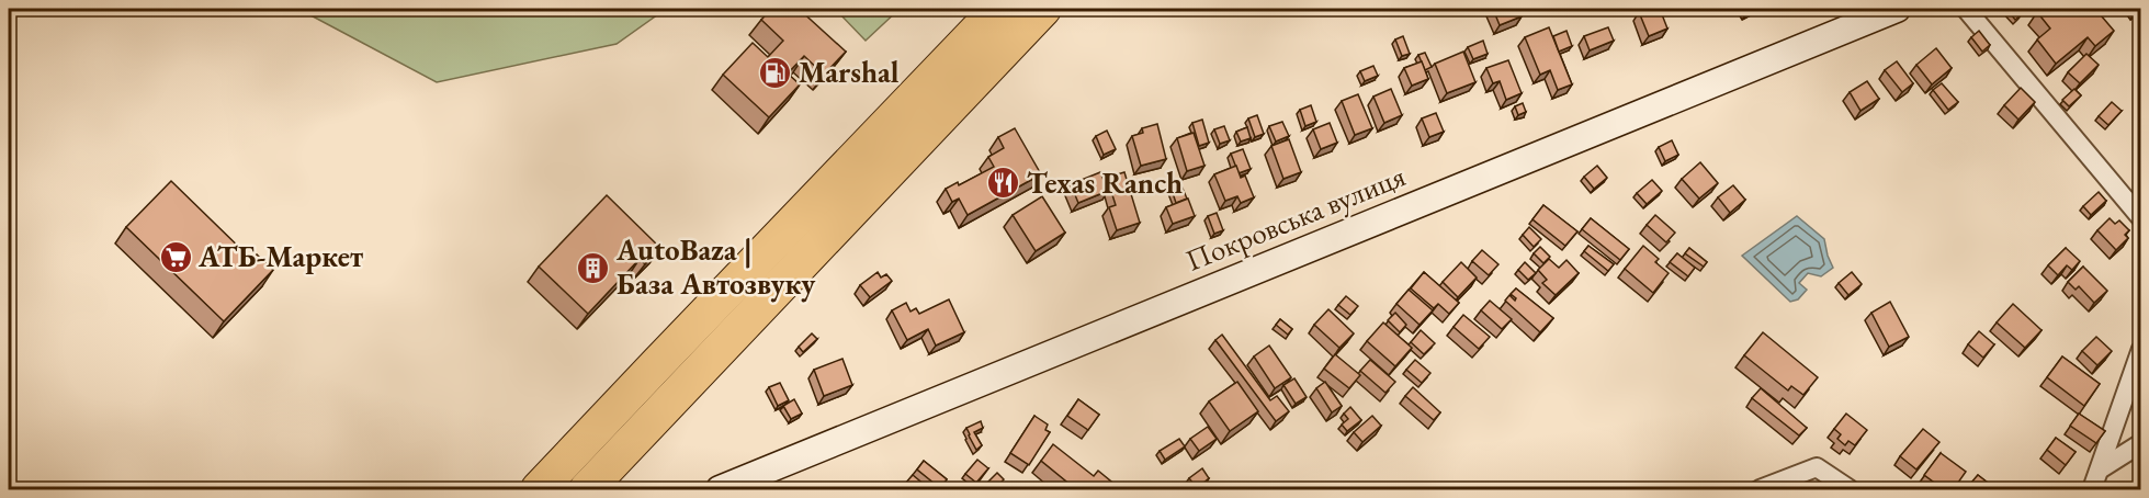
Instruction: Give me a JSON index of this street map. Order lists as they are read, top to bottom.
{
  "streets": {
    "street": ["Покровська вулиця"]
  },
  "places": {
    "fuel station": ["Marshal"],
    "restaurant": ["Texas Ranch"],
    "supermarket": ["АТБ-Маркет"],
    "building": ["AutoBaza | База Автозвуку"]
  }
}
